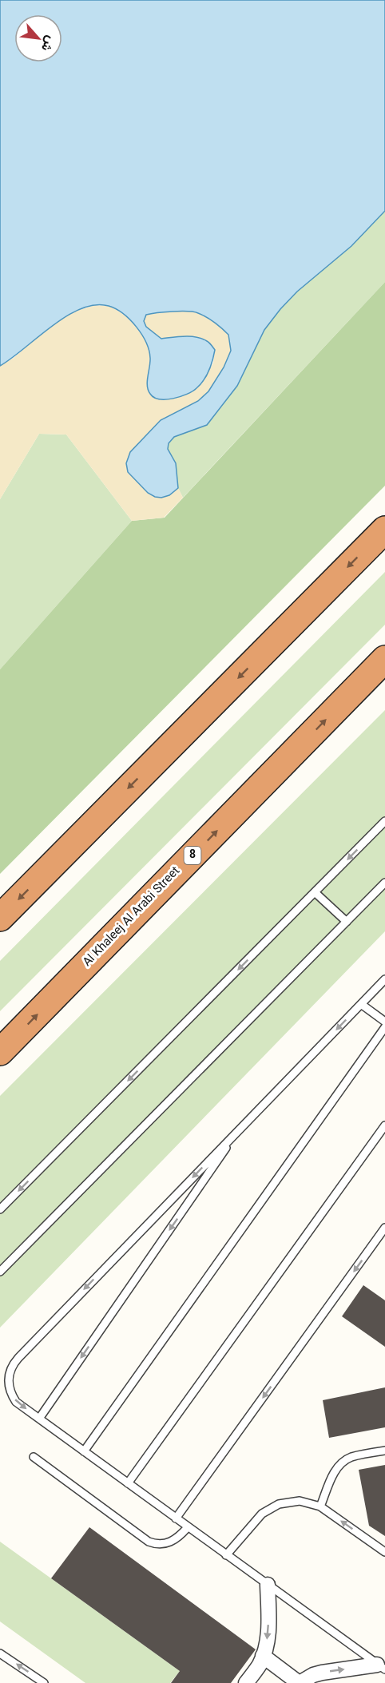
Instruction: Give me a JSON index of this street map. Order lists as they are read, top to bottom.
{
  "streets": {
    "highway": ["8", "Al Khaleej Al Arabi Street"]
  },
  "north": "bottom right"
}
